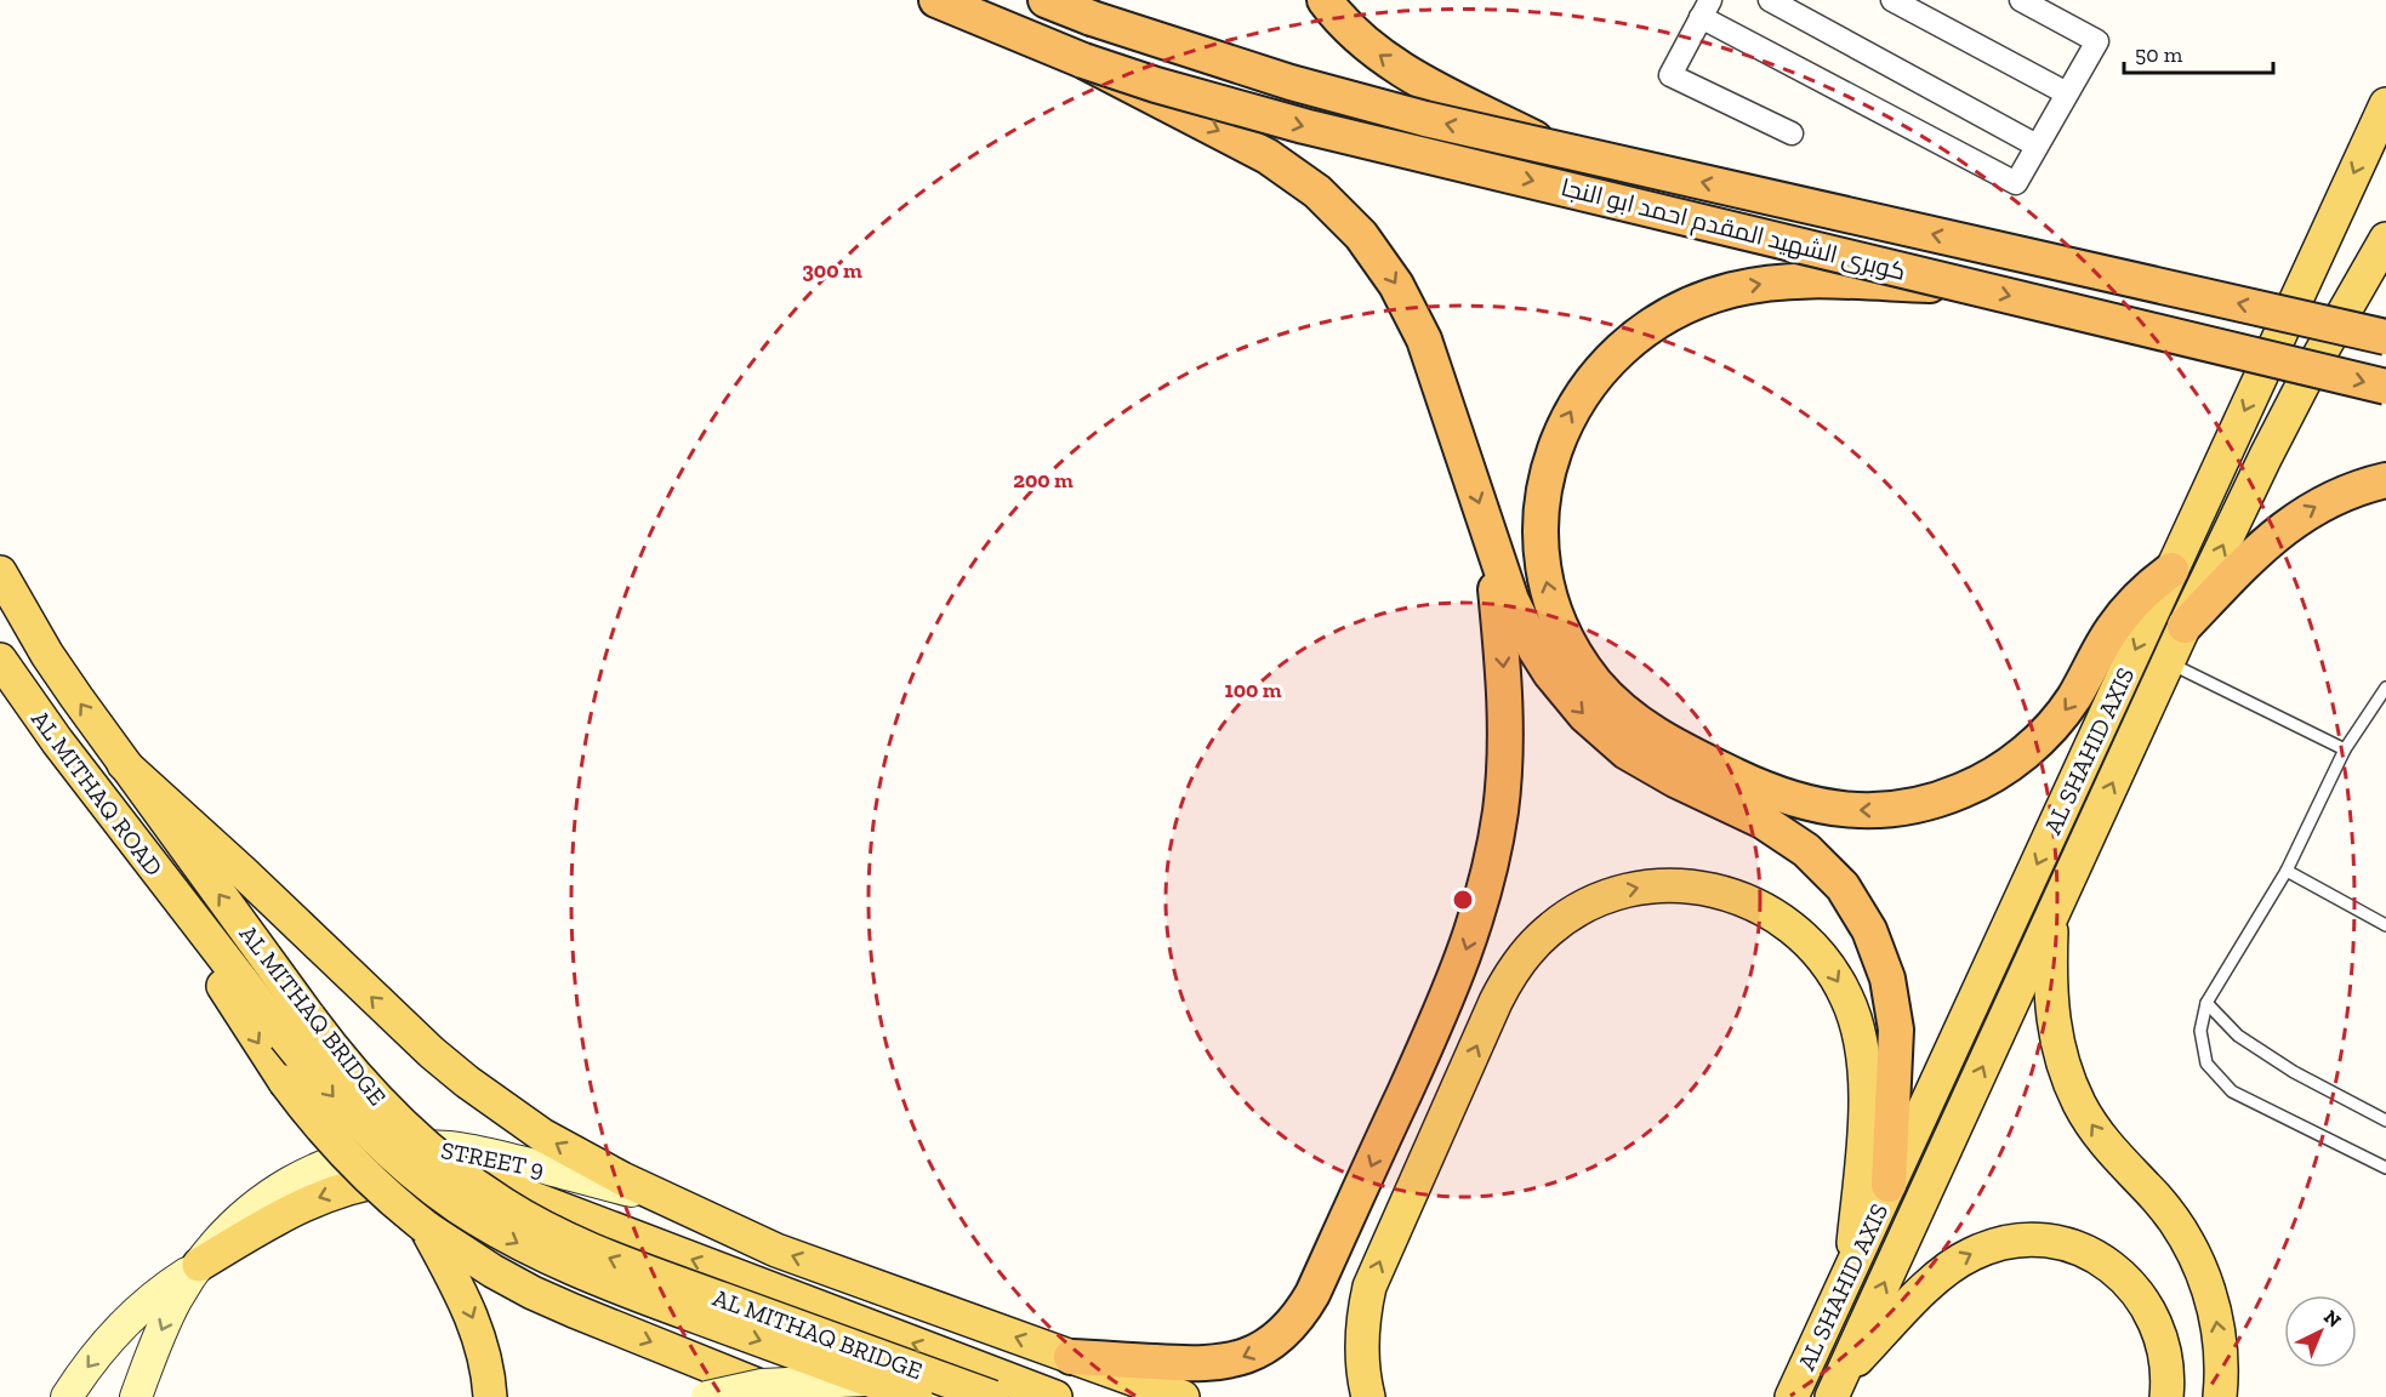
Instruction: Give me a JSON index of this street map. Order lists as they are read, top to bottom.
{
  "streets": {
    "highway": ["كوبرى الشهيد المقدم احمد ابو النجا"],
    "main road": [
      "AL SHAHID AXIS",
      "AL MITHAQ ROAD",
      "AL MITHAQ BRIDGE",
      "STREET 9"
    ]
  },
  "crossings": [
    ["AL MITHAQ ROAD", "AL MITHAQ BRIDGE"]
  ],
  "scale_bar": "50 m",
  "north": "top right",
  "rings": ["300 m", "200 m", "100 m"]
}
